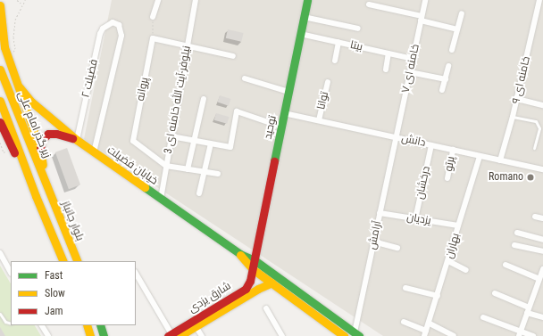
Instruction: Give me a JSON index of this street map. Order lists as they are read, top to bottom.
{
  "streets": {
    "main road": [
      "زیر گذر امام علی",
      "توحید",
      "خیابان فضیلت",
      "بلوار جانباز",
      "شارق یزدی"
    ],
    "street": [
      "بیتا",
      "خامنه ای ۷",
      "فضیلت ۲",
      "خامنه ای ۹",
      "پروانه",
      "نیلوفر-آیت الله خامنه ای 3",
      "توانا",
      "دانش",
      "پرتو",
      "درخشان",
      "یزدیان",
      "آرامش",
      "بهاران"
    ]
  },
  "crossings": [
    ["بیتا", "خامنه ای ۷"],
    ["بیتا", "توحید"],
    ["خامنه ای ۷", "دانش"],
    ["خامنه ای ۷", "آرامش"],
    ["فضیلت ۲", "خیابان فضیلت"],
    ["خامنه ای ۹", "دانش"],
    ["پروانه", "نیلوفر-آیت الله خامنه ای 3"],
    ["نیلوفر-آیت الله خامنه ای 3", "خیابان فضیلت"],
    ["توانا", "دانش"],
    ["زیر گذر امام علی", "بلوار جانباز"],
    ["توحید", "دانش"],
    ["توحید", "خیابان فضیلت"],
    ["دانش", "پرتو"],
    ["دانش", "درخشان"],
    ["دانش", "آرامش"],
    ["دانش", "بهاران"],
    ["خیابان فضیلت", "آرامش"],
    ["درخشان", "یزدیان"],
    ["یزدیان", "آرامش"],
    ["یزدیان", "بهاران"]
  ],
  "places": ["Romano"],
  "legend": ["Fast", "Slow", "Jam"]
}
